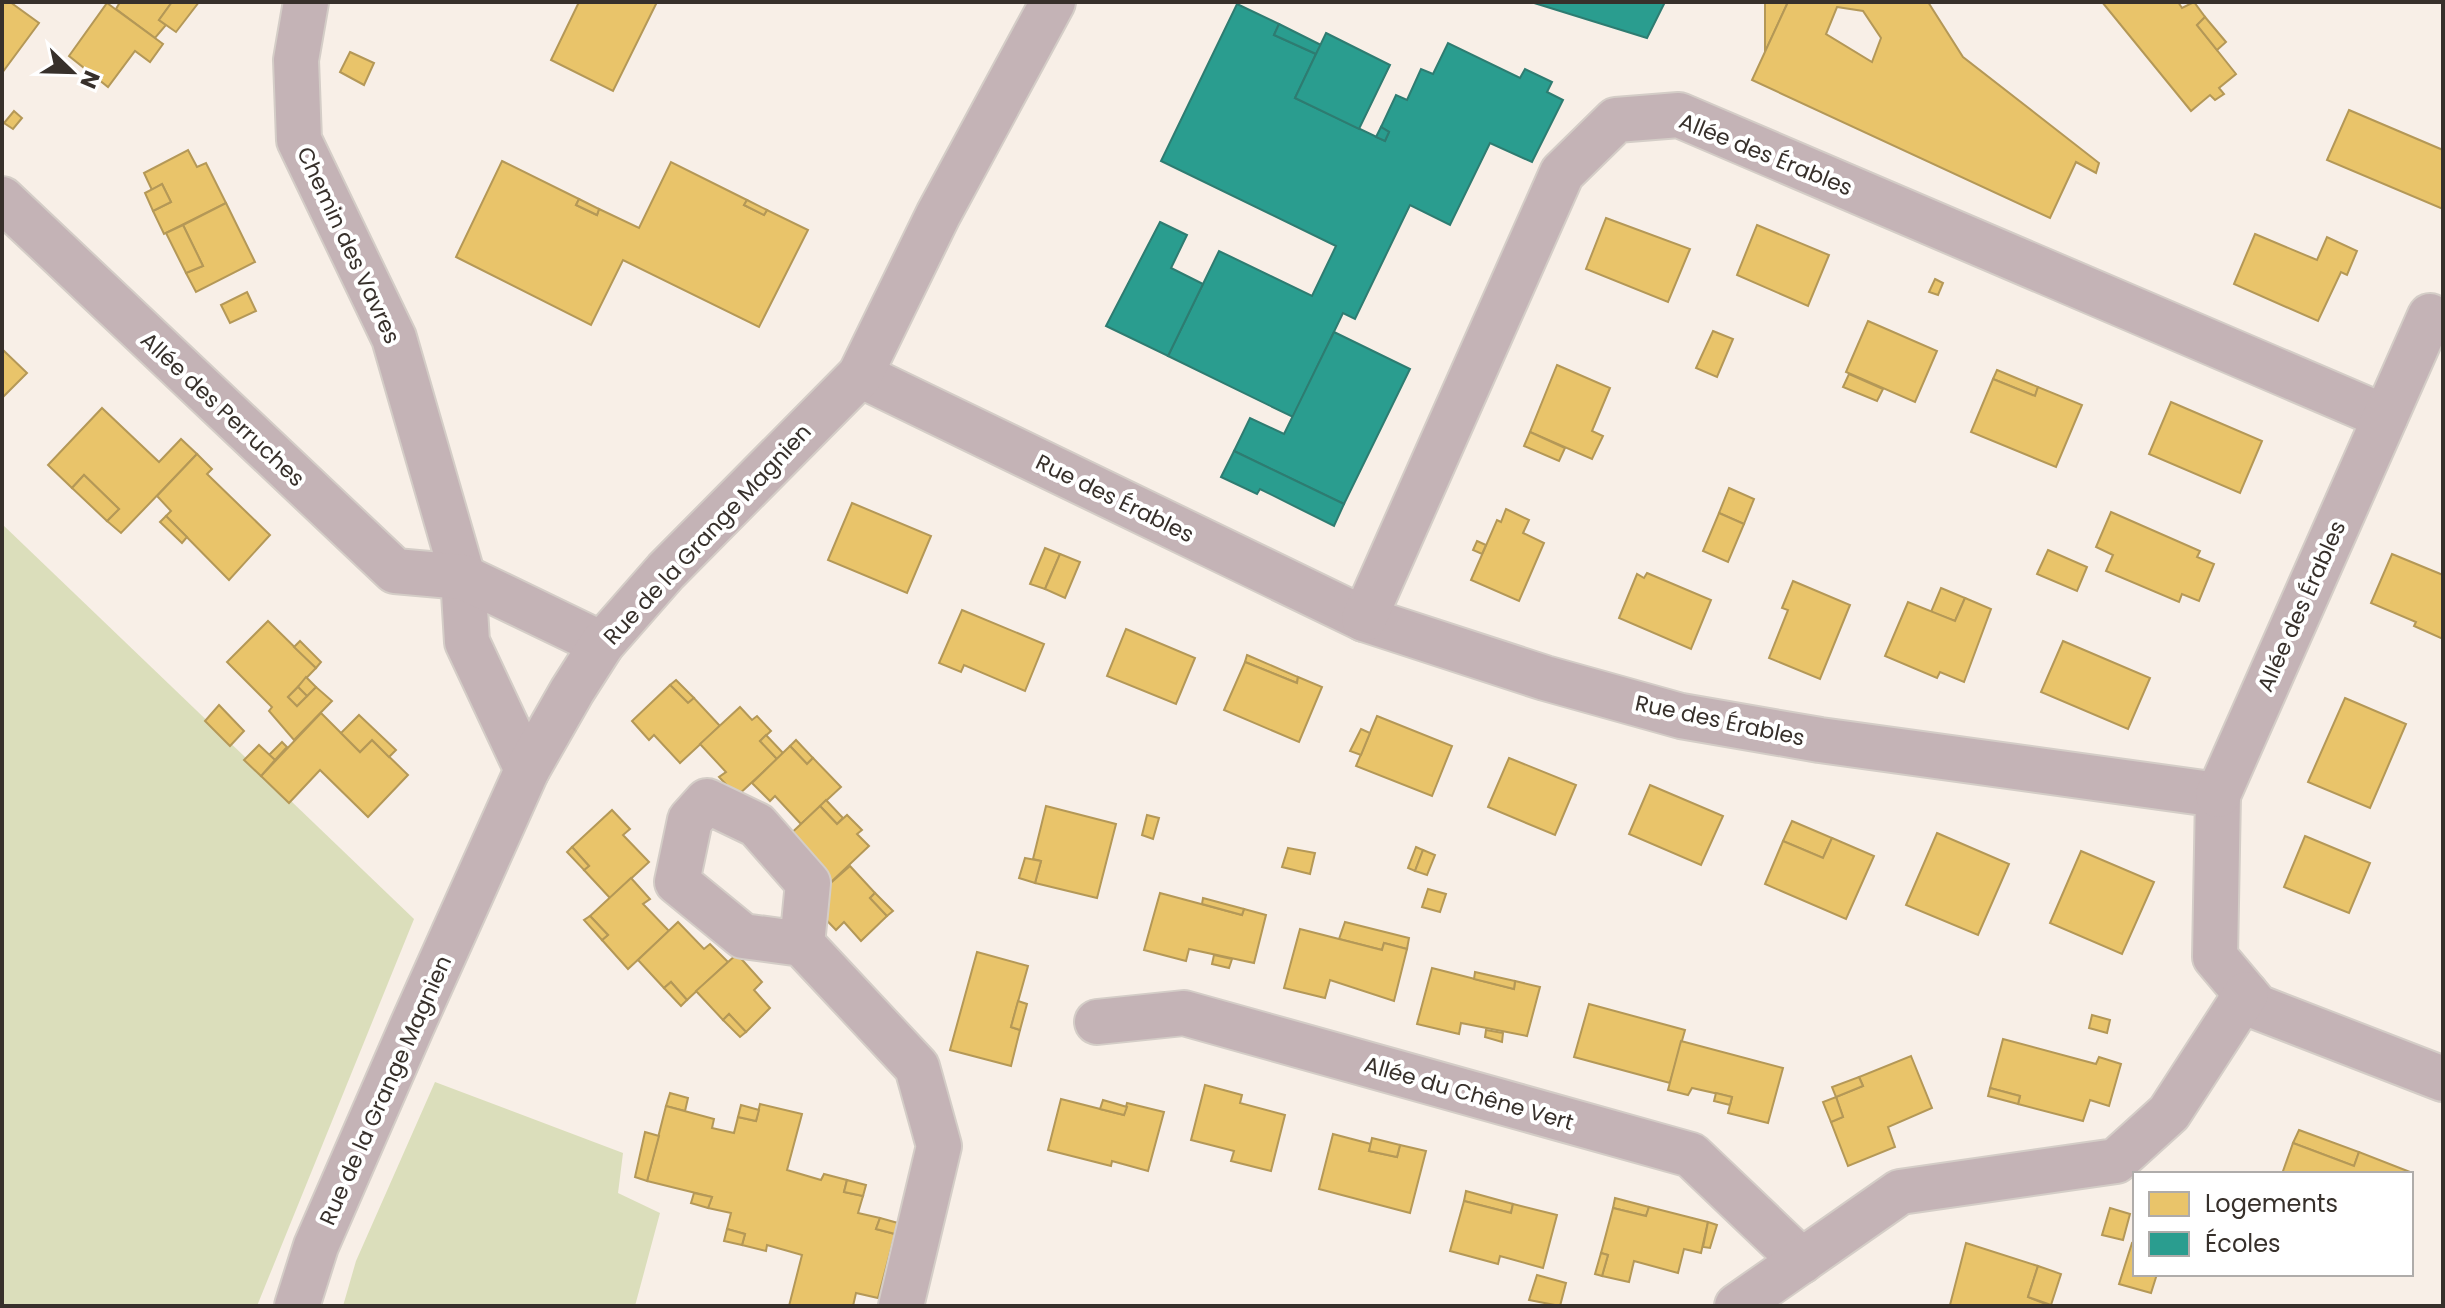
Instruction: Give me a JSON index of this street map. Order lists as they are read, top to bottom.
{
  "streets": {
    "street": [
      "Allée des Érables",
      "Chemin des Vavres",
      "Allée des Perruches",
      "Rue des Érables",
      "Rue de la Grange Magnien",
      "Allée du Chêne Vert"
    ]
  },
  "crossings": [
    ["Allée des Érables", "Rue des Érables"],
    ["Chemin des Vavres", "Allée des Perruches"],
    ["Chemin des Vavres", "Rue de la Grange Magnien"],
    ["Rue des Érables", "Rue de la Grange Magnien"]
  ],
  "legend": ["Logements", "Écoles"],
  "north": "bottom right"
}
